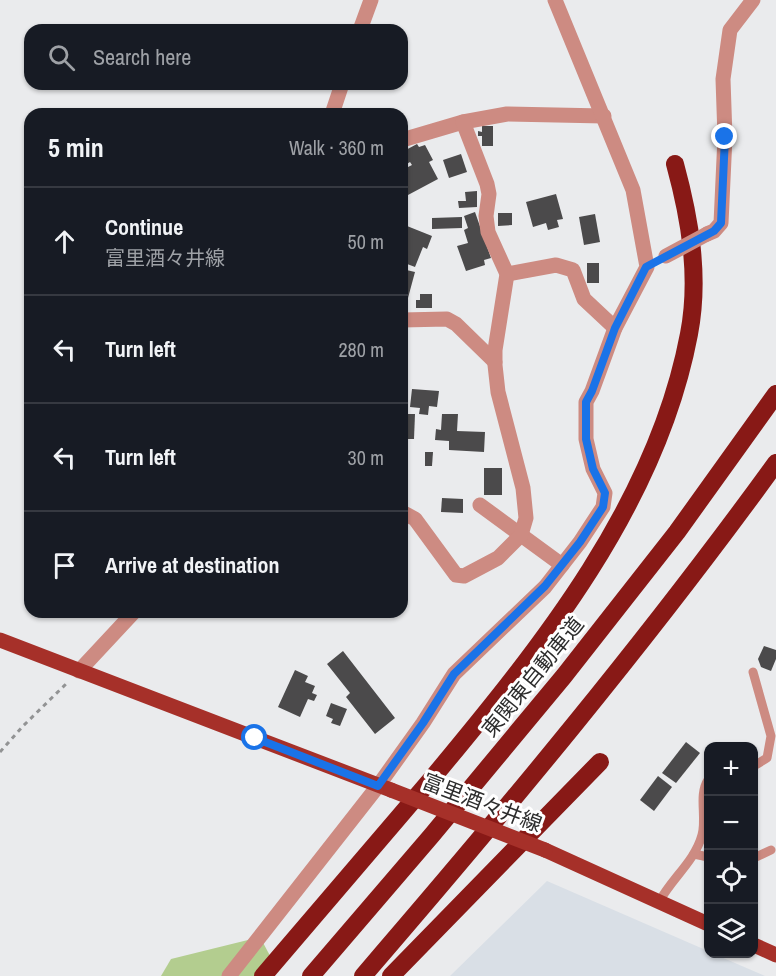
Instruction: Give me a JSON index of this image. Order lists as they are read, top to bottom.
{
  "streets": {
    "highway": ["東関東自動車道"],
    "main road": ["富里酒々井線"]
  },
  "page": {
    "search": "Search here",
    "heading": ["5 min", "Walk · 360 m"],
    "list": [
      ["Continue", "富里酒々井線", "50 m"],
      ["Turn left", "280 m"],
      ["Turn left", "30 m"],
      "Arrive at destination"
    ],
    "map_buttons": ["+", "−"]
  }
}
